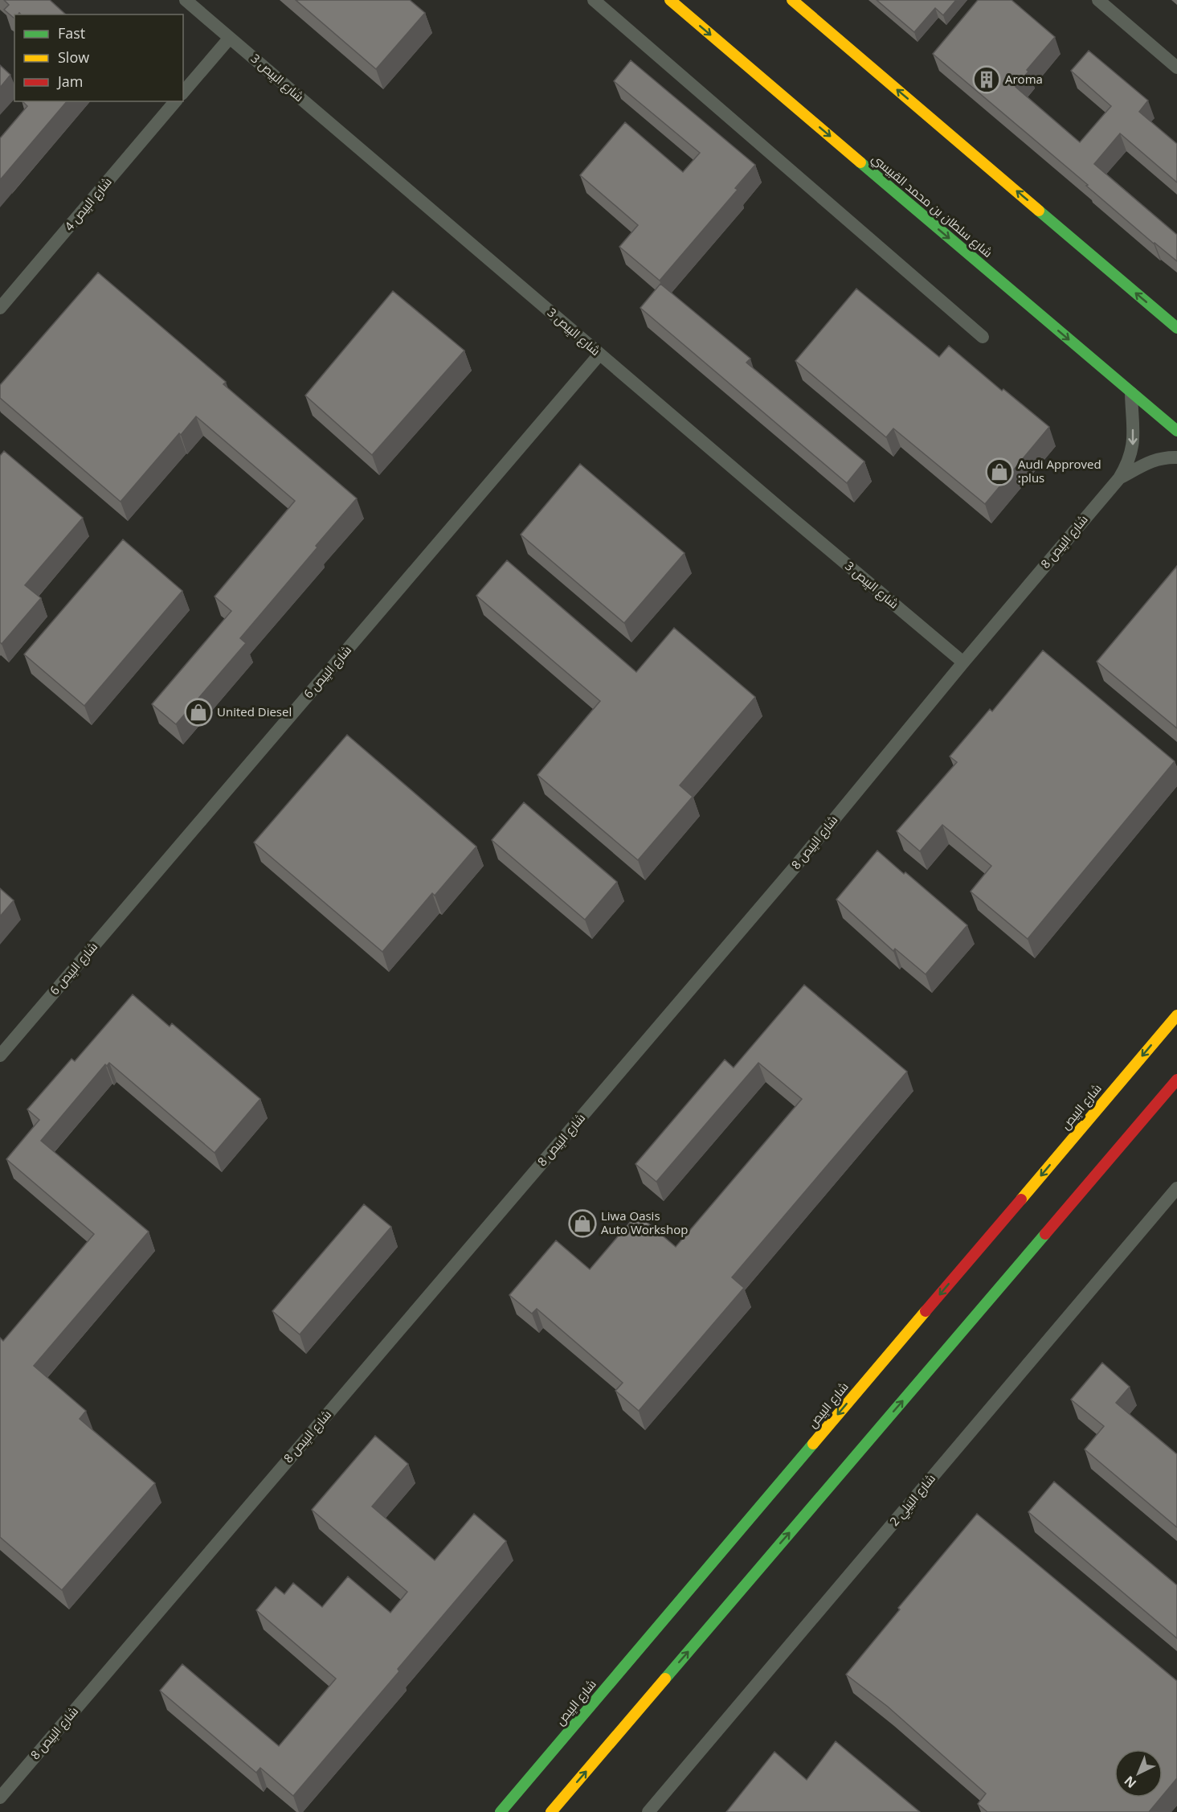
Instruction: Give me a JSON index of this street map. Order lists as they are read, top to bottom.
{
  "streets": {
    "street": [
      "شارع البِيص 3",
      "شارع البِيص 4",
      "شارع سلطان بن محمد القبيسي",
      "شارع البِيص 8",
      "شارع البِيص 6",
      "شارع البِيص",
      "شارع البَيلِي 2"
    ]
  },
  "crossings": [
    ["شارع البِيص 3", "شارع البِيص 8"],
    ["شارع البِيص 3", "شارع البِيص 6"],
    ["شارع سلطان بن محمد القبيسي", "شارع البِيص 8"]
  ],
  "places": {
    "building": ["Aroma"],
    "shop": ["Audi Approved :plus", "United Diesel", "Liwa Oasis Auto Workshop"]
  },
  "legend": ["Fast", "Slow", "Jam"],
  "north": "bottom left"
}
